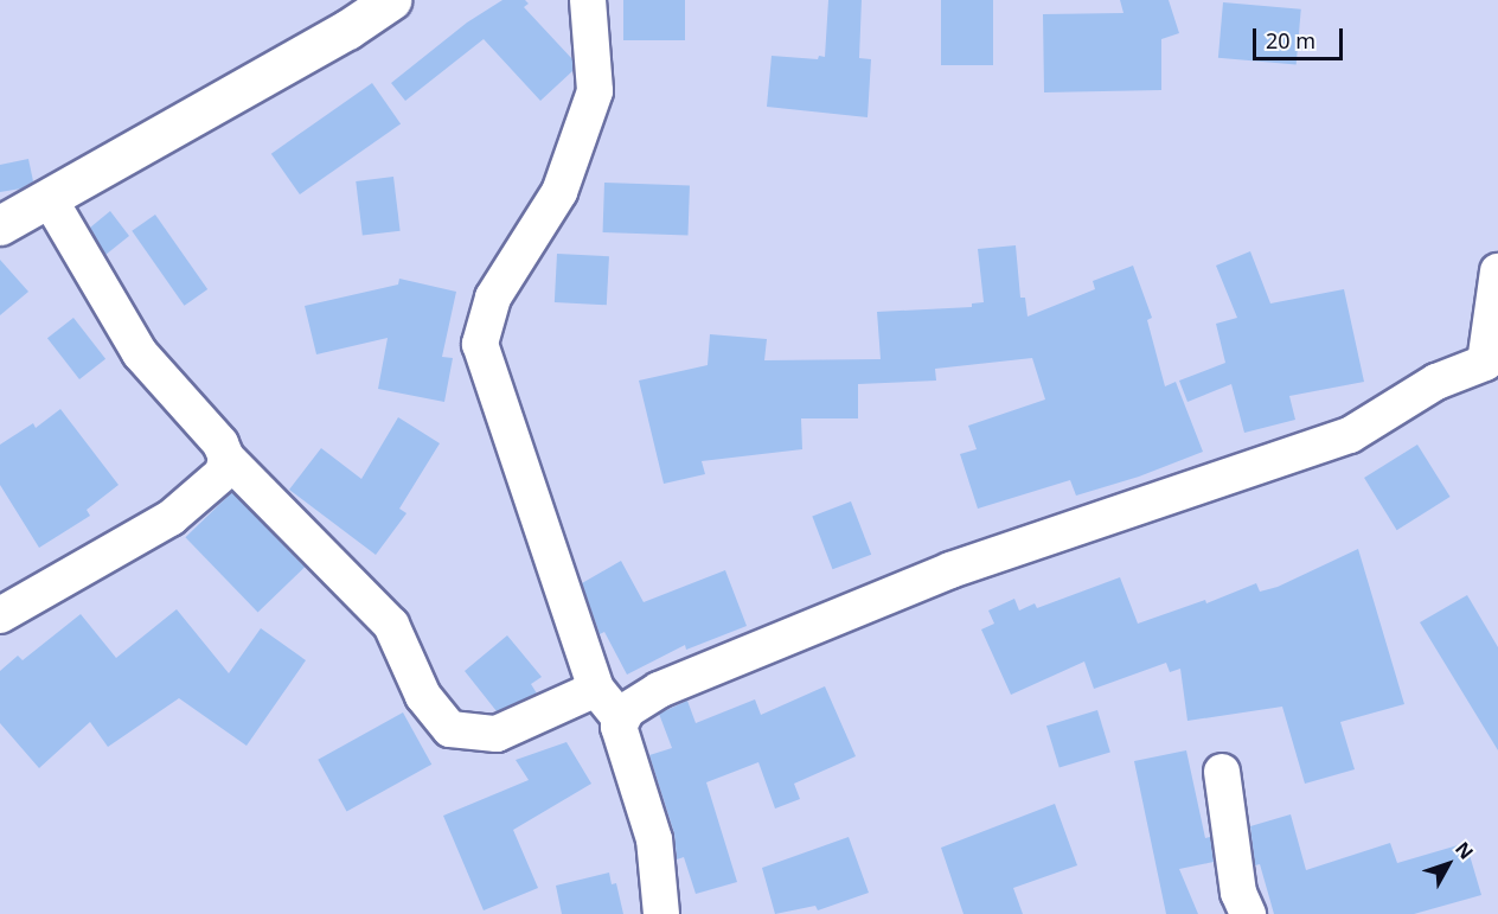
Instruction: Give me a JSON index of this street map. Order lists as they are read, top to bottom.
{
  "scale_bar": "20 m",
  "north": "top right"
}
